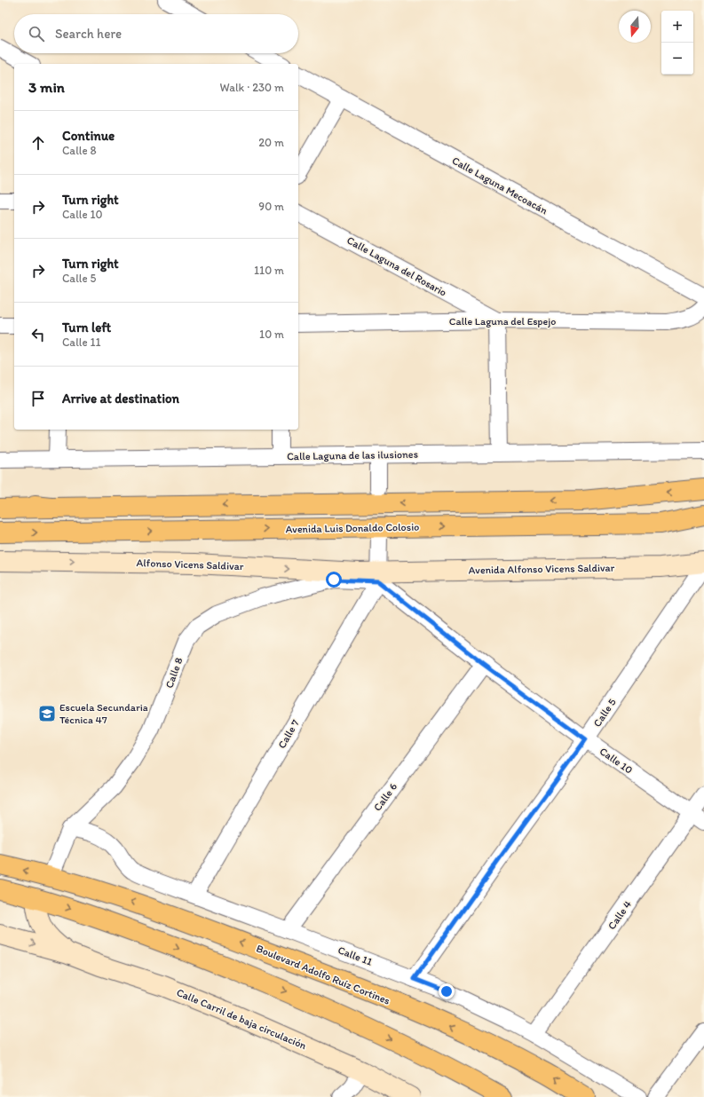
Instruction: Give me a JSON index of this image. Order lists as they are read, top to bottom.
{
  "streets": {
    "main road": [
      "Avenida Luis Donaldo Colosio",
      "Alfonso Vicens Saldivar",
      "Avenida Alfonso Vicens Saldivar",
      "Boulevard Adolfo Ruíz Cortines",
      "Calle Carril de baja circulación"
    ],
    "street": [
      "Calle Laguna Mecoacán",
      "Calle Laguna del Rosario",
      "Calle Laguna del Espejo",
      "Calle Laguna de las ilusiones",
      "Calle 8",
      "Calle 5",
      "Calle 7",
      "Calle 10",
      "Calle 6",
      "Calle 4",
      "Calle 11"
    ]
  },
  "crossings": [
    ["Calle Laguna del Rosario", "Calle Laguna del Espejo"],
    ["Alfonso Vicens Saldivar", "Avenida Alfonso Vicens Saldivar"],
    ["Alfonso Vicens Saldivar", "Calle 8"],
    ["Alfonso Vicens Saldivar", "Calle 7"],
    ["Alfonso Vicens Saldivar", "Calle 10"],
    ["Avenida Alfonso Vicens Saldivar", "Calle 8"],
    ["Avenida Alfonso Vicens Saldivar", "Calle 7"],
    ["Avenida Alfonso Vicens Saldivar", "Calle 10"],
    ["Calle 8", "Calle 7"],
    ["Calle 8", "Calle 10"],
    ["Calle 8", "Calle 11"],
    ["Calle 8", "Boulevard Adolfo Ruíz Cortines"],
    ["Calle 5", "Calle 10"],
    ["Calle 5", "Calle 11"],
    ["Calle 7", "Calle 10"],
    ["Calle 7", "Calle 11"],
    ["Calle 10", "Calle 6"],
    ["Calle 10", "Calle 4"],
    ["Calle 6", "Calle 11"],
    ["Calle 4", "Calle 11"]
  ],
  "places": {
    "school or university": ["Escuela Secundaria Técnica 47"]
  },
  "north": "bottom",
  "page": {
    "map_buttons": ["+", "−"],
    "search": "Search here",
    "heading": ["3 min", "Walk · 230 m"],
    "list": [
      ["Continue", "Calle 8", "20 m"],
      ["Turn right", "Calle 10", "90 m"],
      ["Turn right", "Calle 5", "110 m"],
      ["Turn left", "Calle 11", "10 m"],
      "Arrive at destination"
    ]
  }
}
